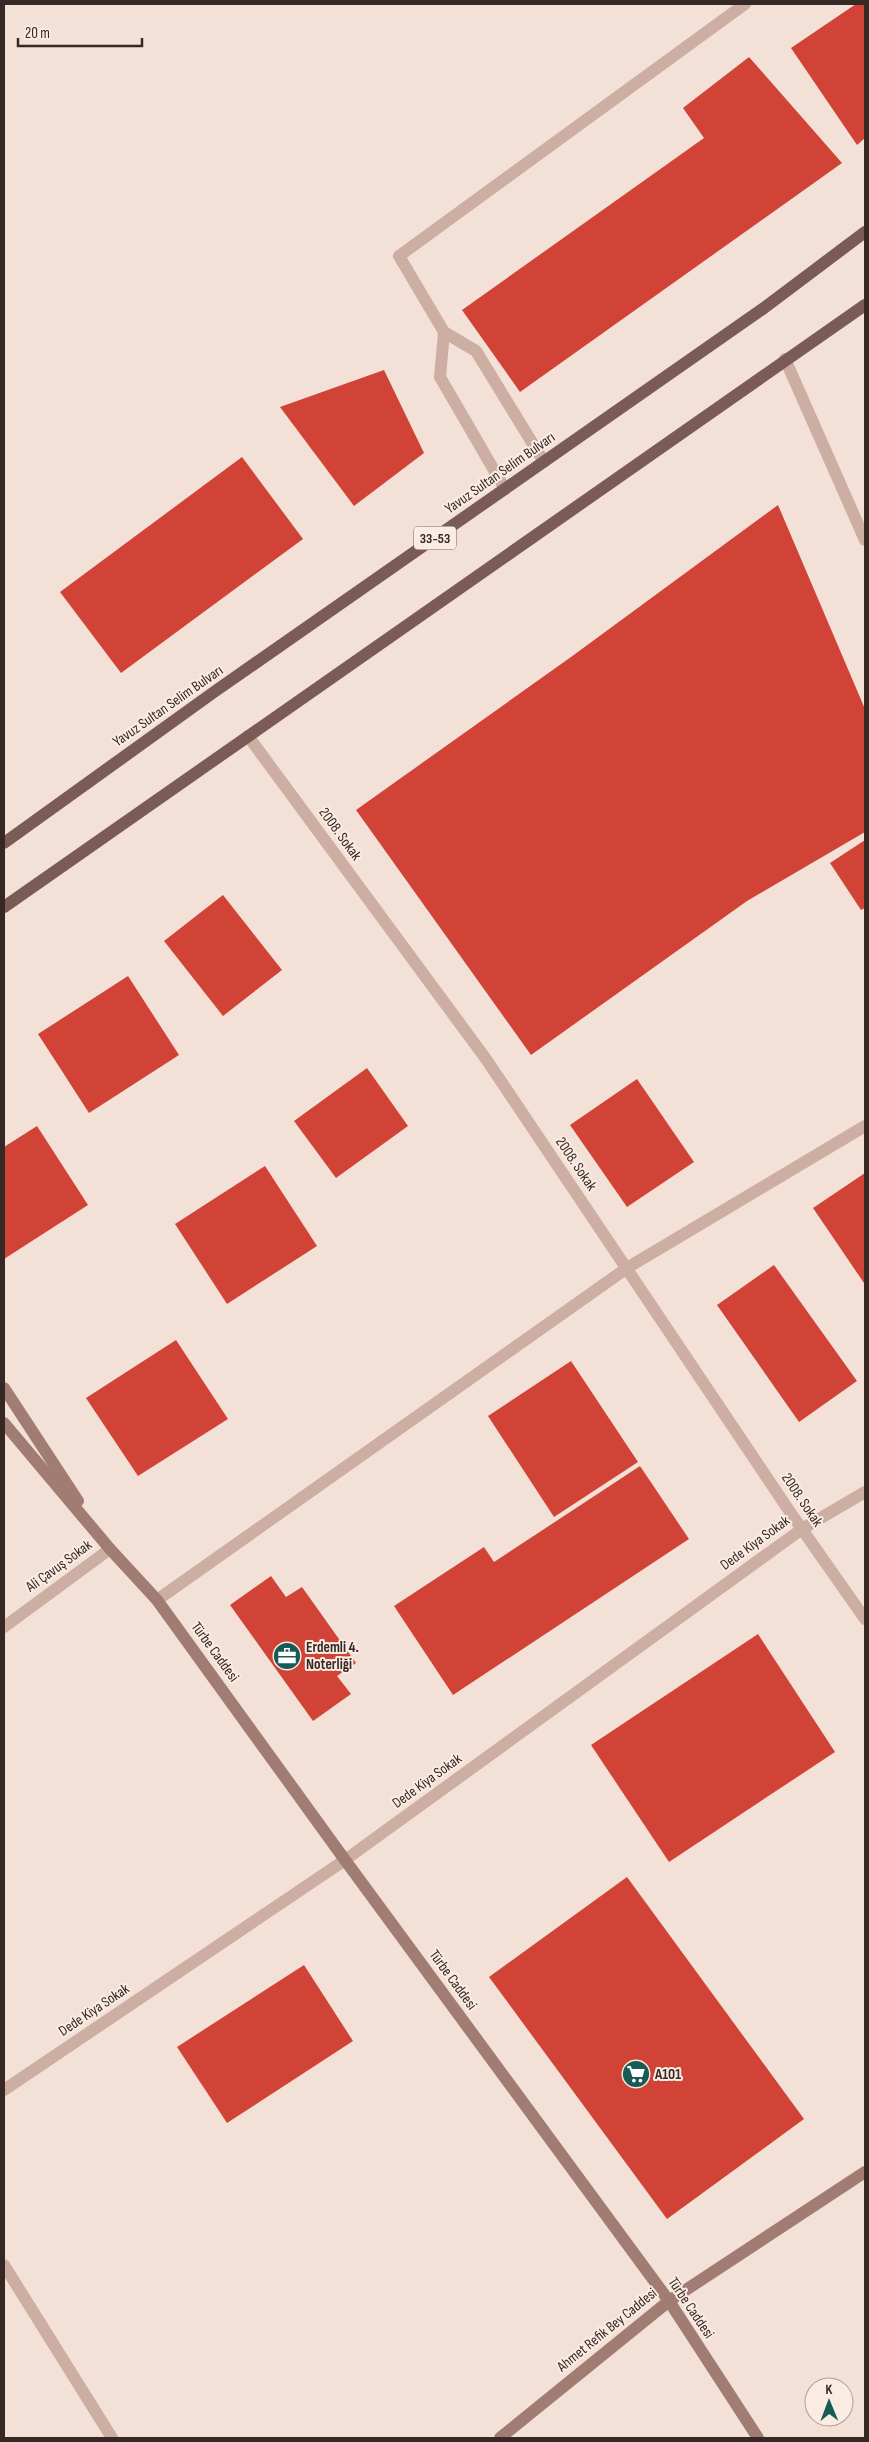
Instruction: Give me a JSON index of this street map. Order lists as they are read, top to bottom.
{
  "streets": {
    "main road": ["Yavuz Sultan Selim Bulvarı", "33-53"],
    "street": [
      "2008. Sokak",
      "Dede Kiya Sokak",
      "Ali Çavuş Sokak",
      "Türbe Caddesi",
      "Ahmet Refik Bey Caddesi"
    ]
  },
  "crossings": [
    ["2008. Sokak", "Dede Kiya Sokak"],
    ["Dede Kiya Sokak", "Türbe Caddesi"],
    ["Ali Çavuş Sokak", "Türbe Caddesi"],
    ["Türbe Caddesi", "Ahmet Refik Bey Caddesi"]
  ],
  "places": {
    "office": ["Erdemli 4. Noterliği"],
    "supermarket": ["A101"]
  },
  "scale_bar": "20 m",
  "north": "top"
}
